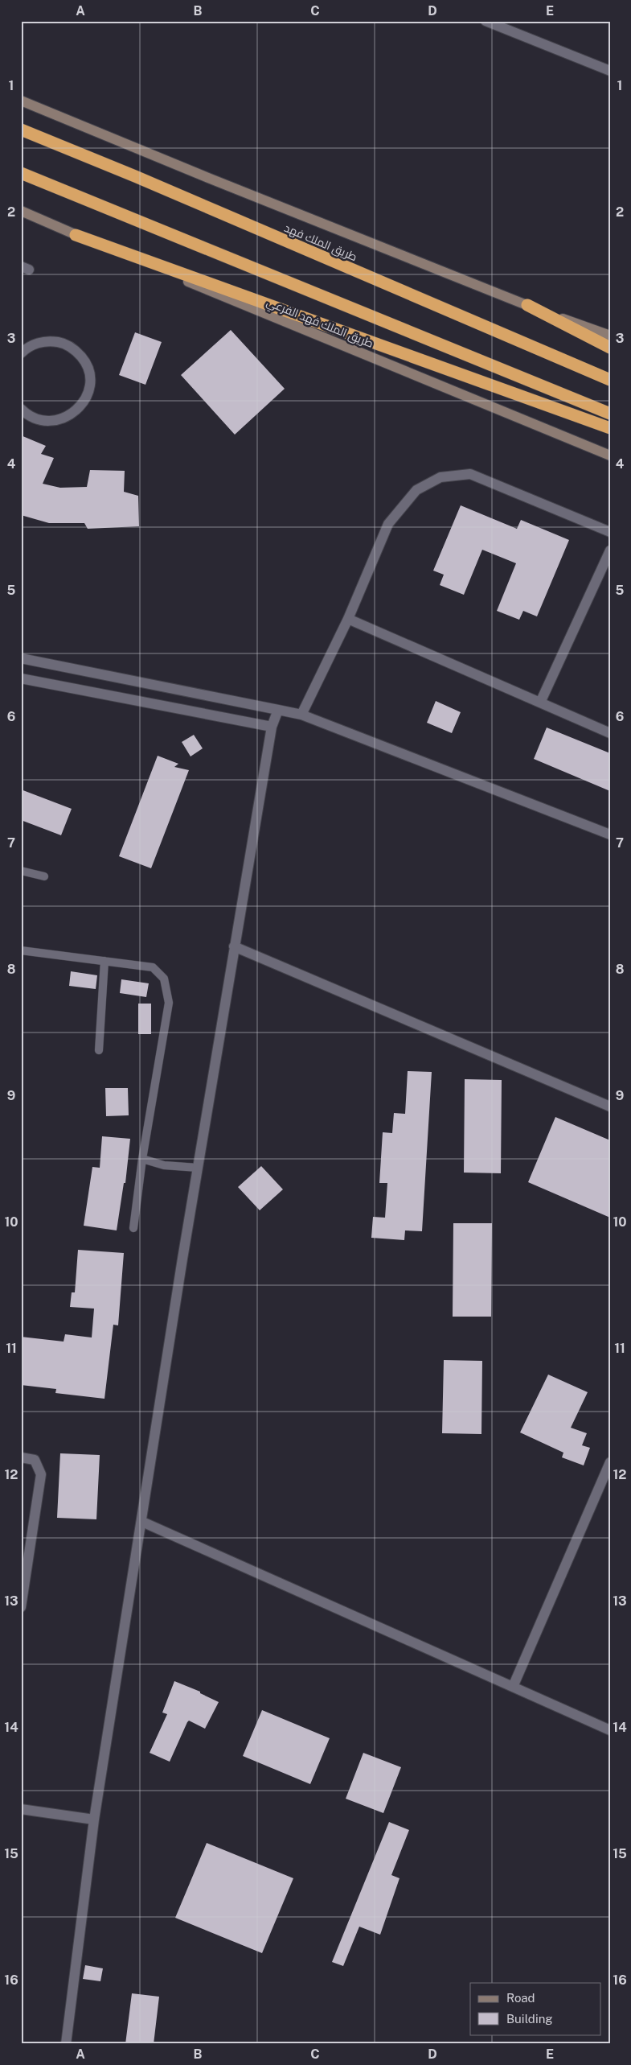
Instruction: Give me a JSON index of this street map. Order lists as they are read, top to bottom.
{
  "streets": {
    "highway": ["طريق الملك فهد"],
    "main road": ["طريق الملك فهد الفرعي"]
  },
  "legend": ["Road", "Building"],
  "grid": {
    "columns": [
      "A",
      "B",
      "C",
      "D",
      "E"
    ],
    "rows": [
      "1",
      "2",
      "3",
      "4",
      "5",
      "6",
      "7",
      "8",
      "9",
      "10",
      "11",
      "12",
      "13",
      "14",
      "15",
      "16"
    ]
  }
}
